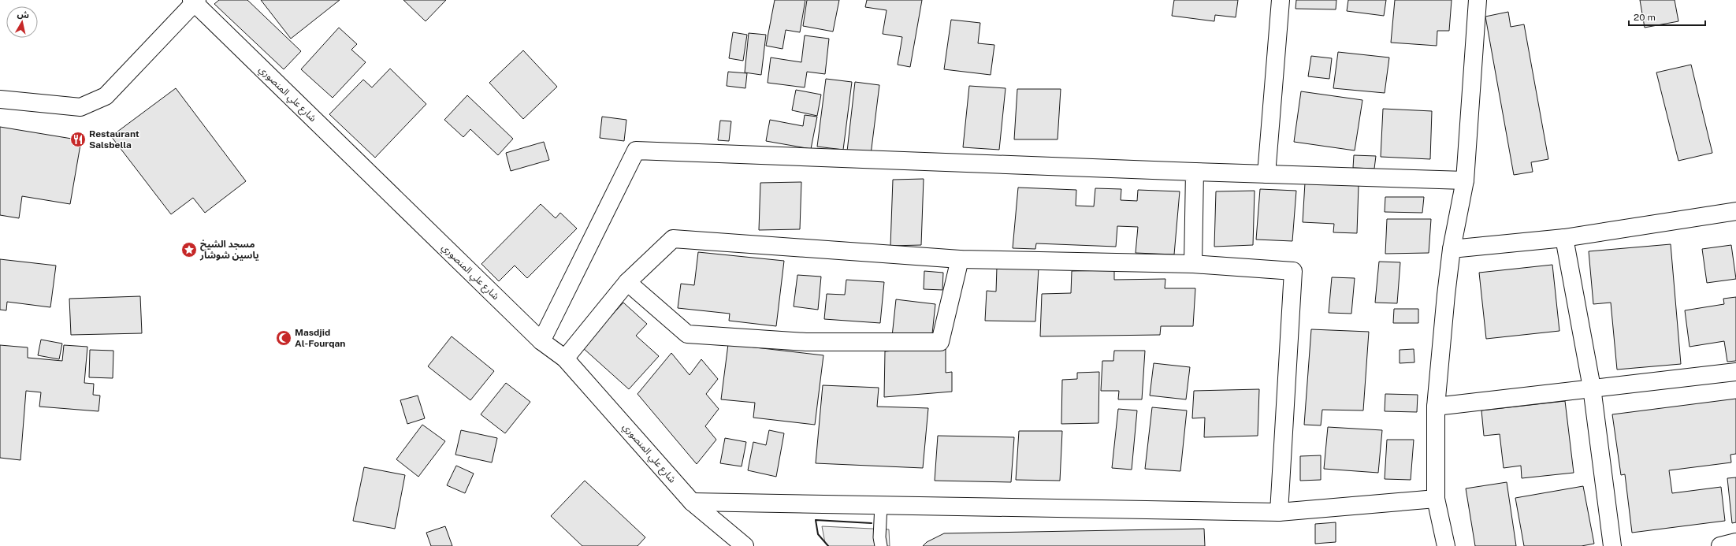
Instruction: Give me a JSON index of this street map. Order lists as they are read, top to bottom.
{
  "streets": {
    "street": ["شارع علي المنصوري"]
  },
  "places": {
    "restaurant": ["Restaurant Salsbella"],
    "place": ["مسجد الشيخ ياسين شوشار"],
    "mosque": ["Masdjid Al-Fourqan"]
  },
  "scale_bar": "20 m",
  "north": "top"
}
